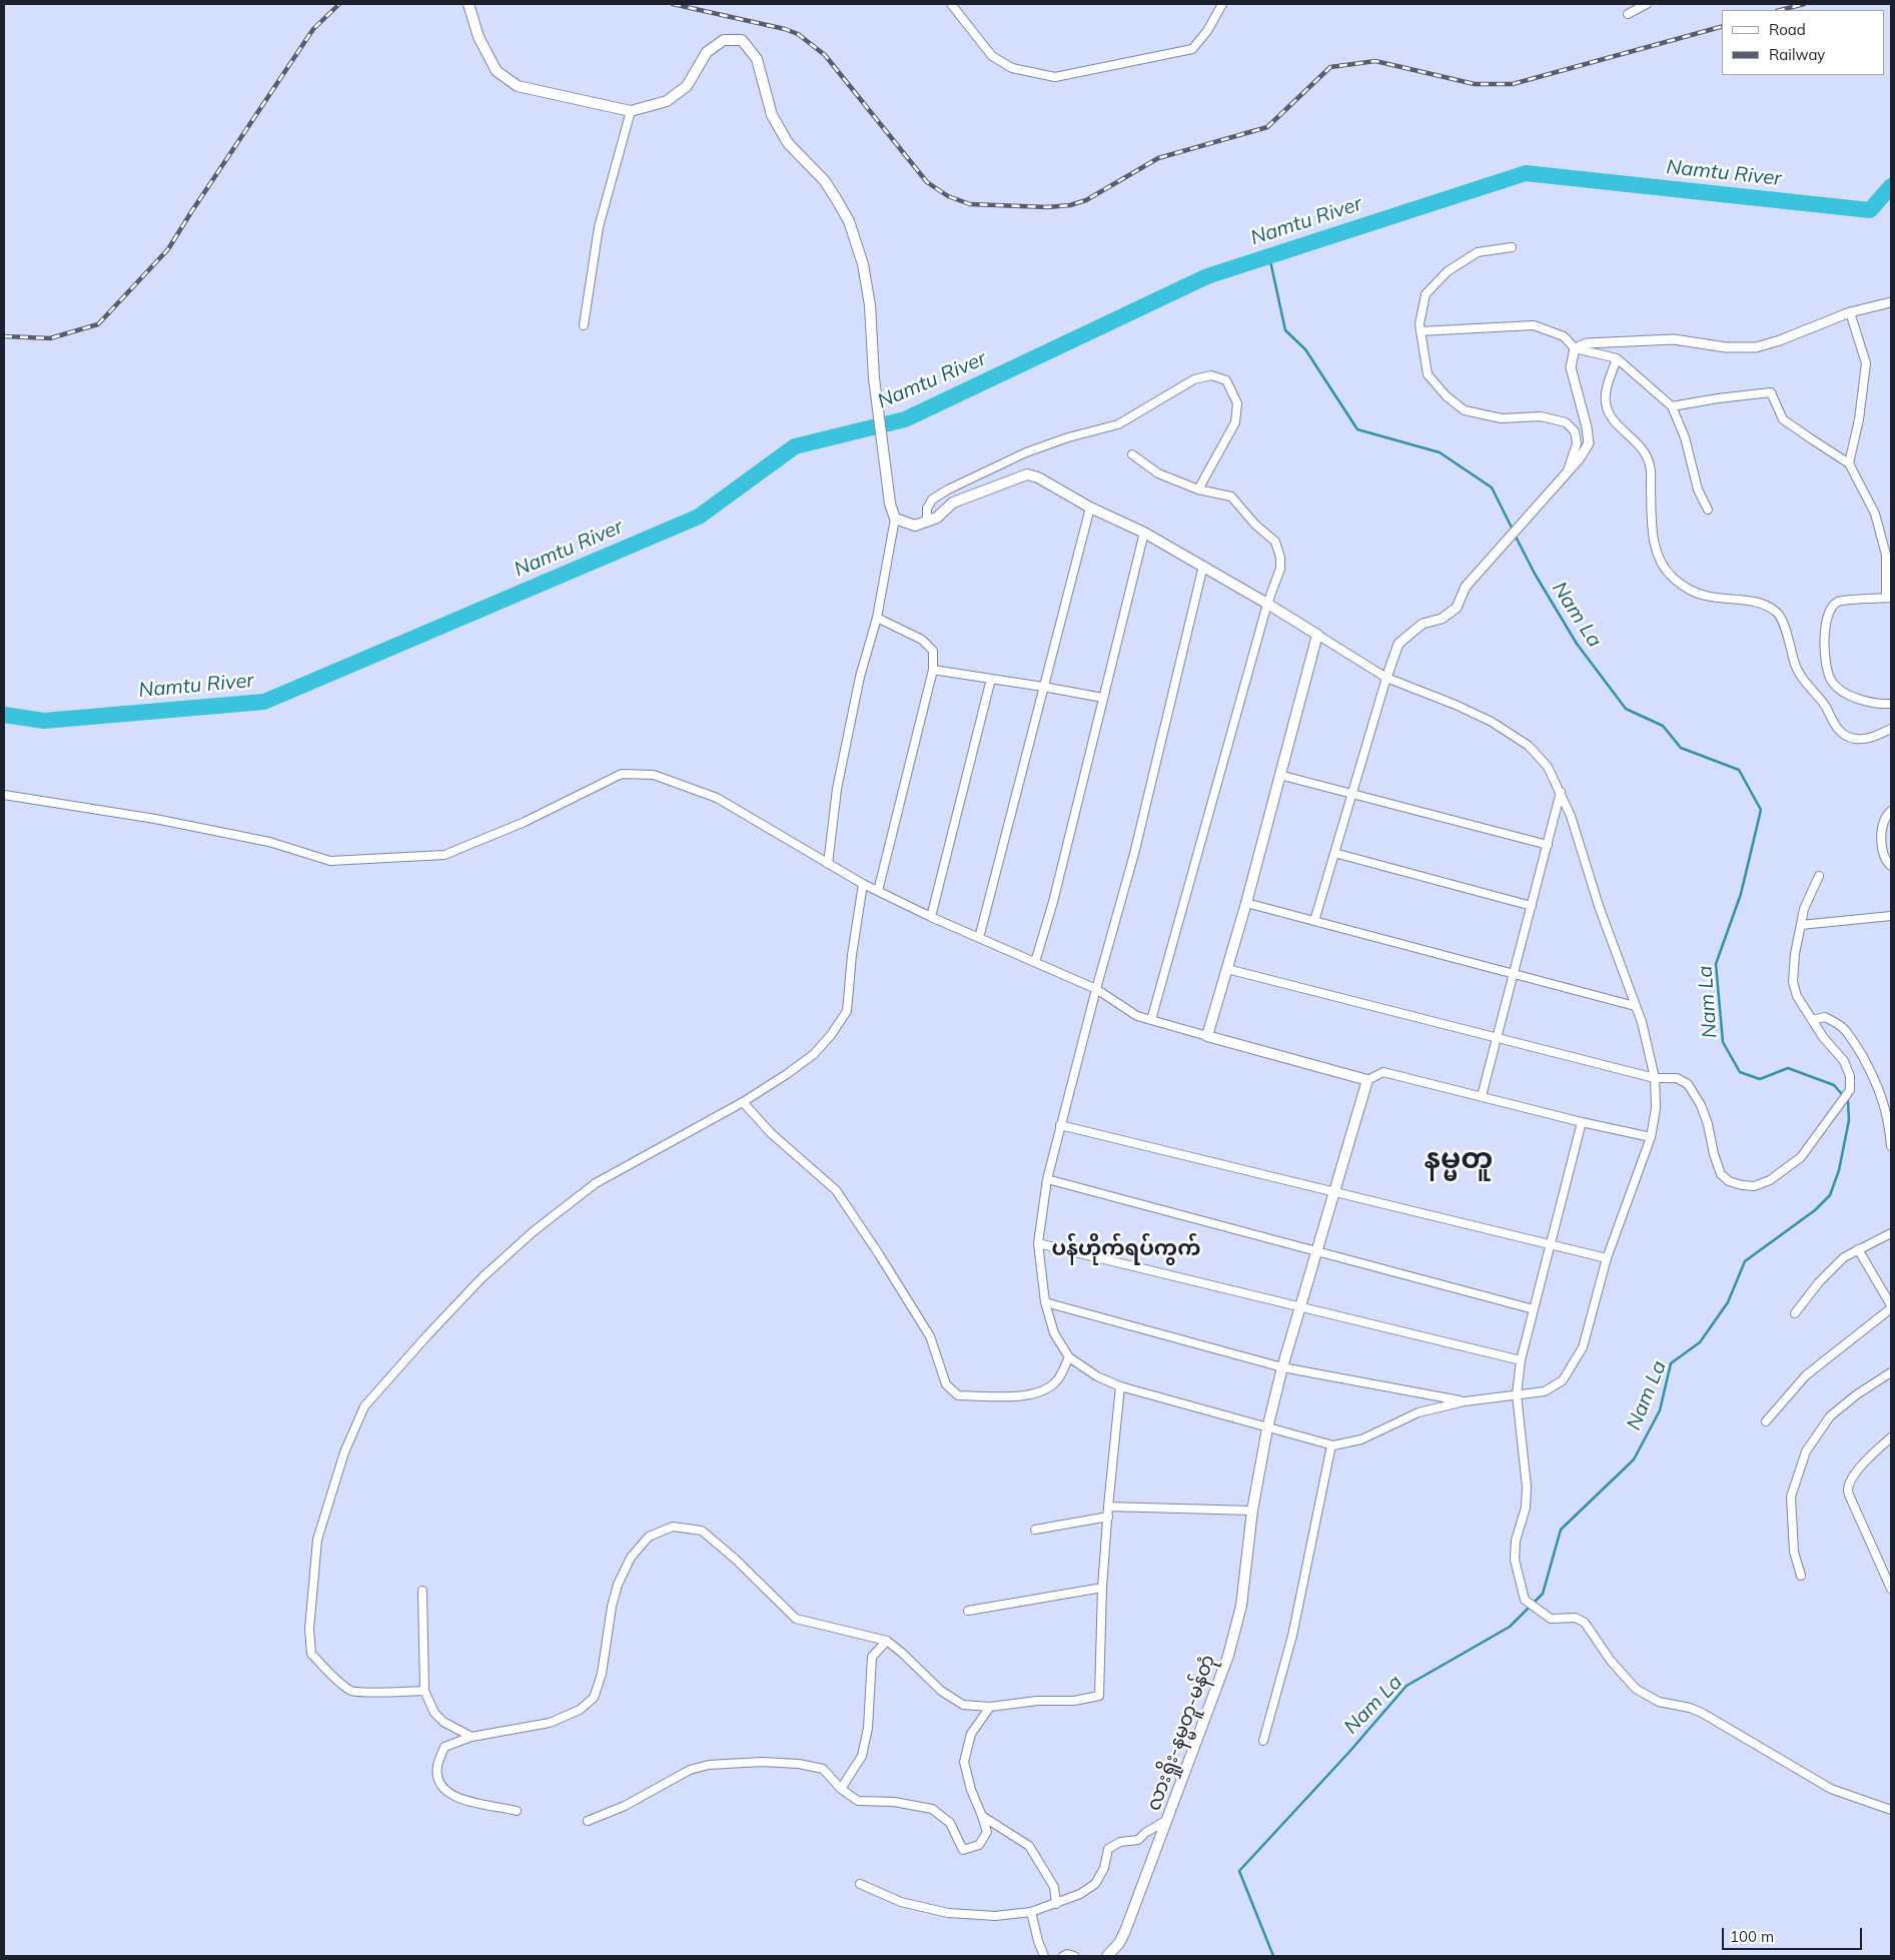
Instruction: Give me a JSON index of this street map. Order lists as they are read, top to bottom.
{
  "streets": {
    "main road": ["လားရှိုး-နမ္မတူ-မန်တုံ"]
  },
  "districts": ["နမ္မတူ", "ပန်ဟိုက်ရပ်ကွက်"],
  "water": ["Namtu River", "Nam La"],
  "legend": ["Road", "Railway"],
  "scale_bar": "100 m"
}
